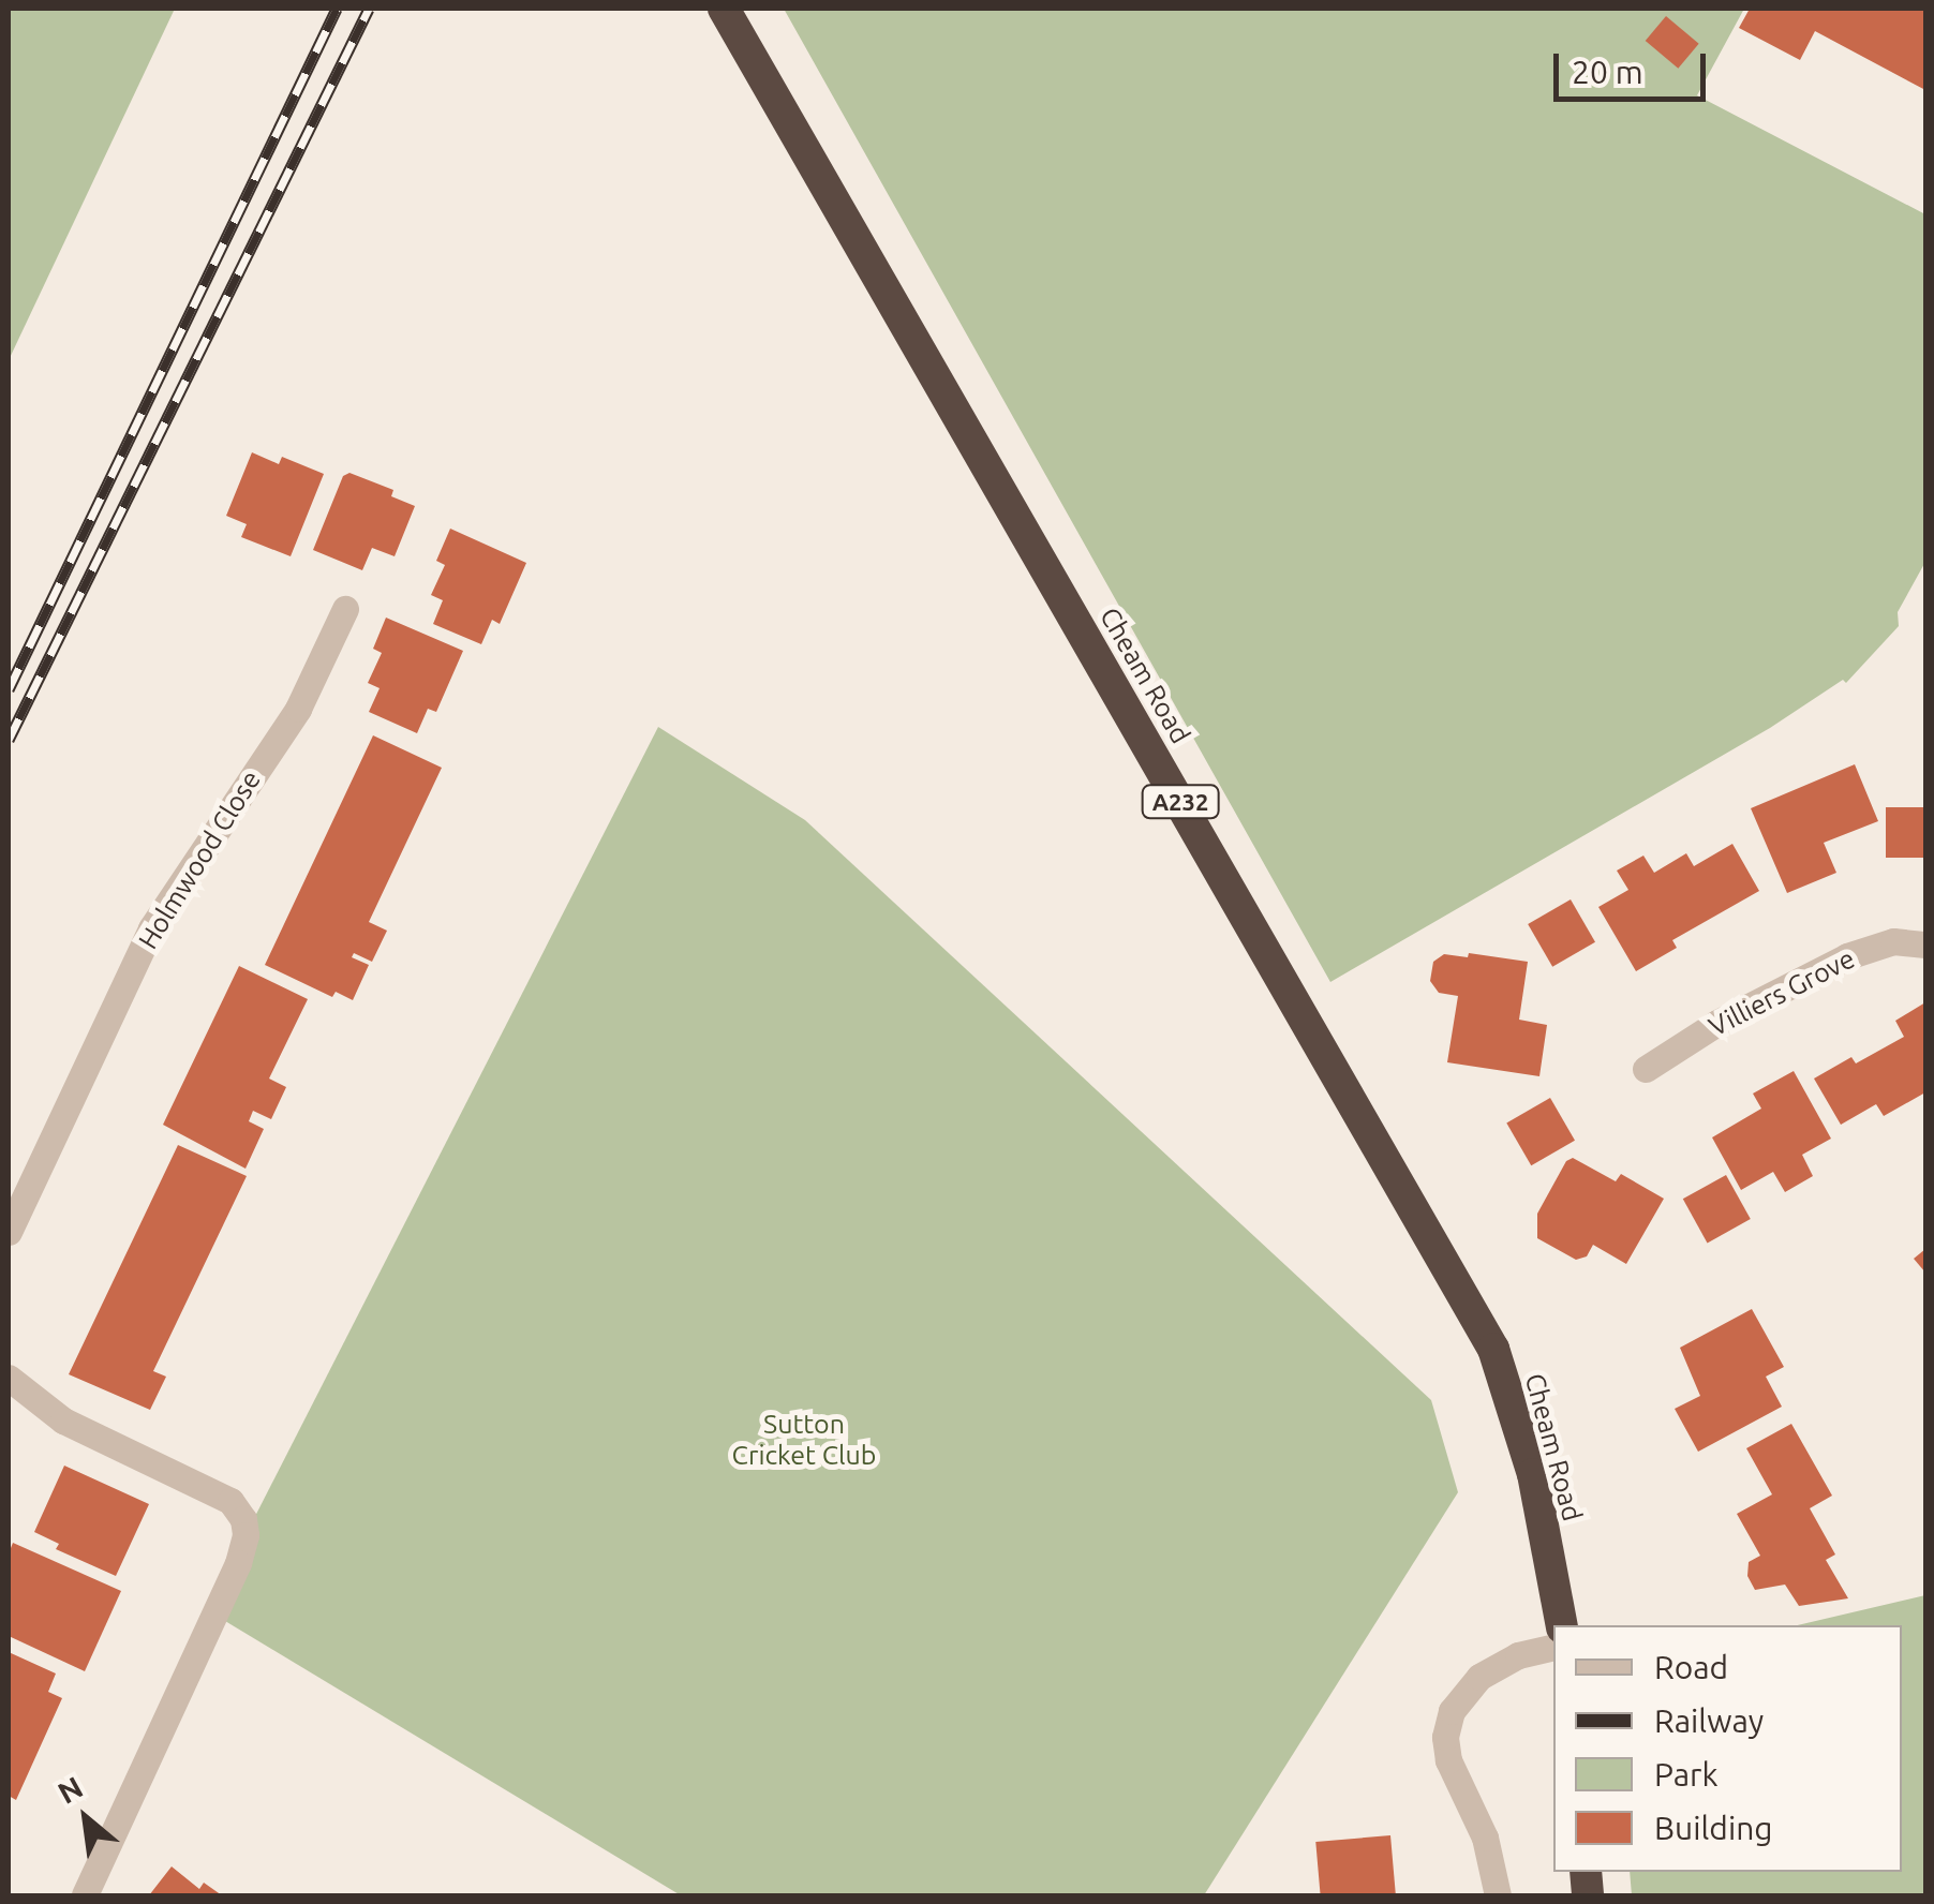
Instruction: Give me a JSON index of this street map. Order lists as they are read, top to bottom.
{
  "streets": {
    "highway": ["Cheam Road", "A232"],
    "street": ["Holmwood Close", "Villiers Grove"]
  },
  "parks": ["Sutton Cricket Club"],
  "legend": [
    "Road",
    "Railway",
    "Park",
    "Building"
  ],
  "scale_bar": "20 m",
  "north": "top left"
}
